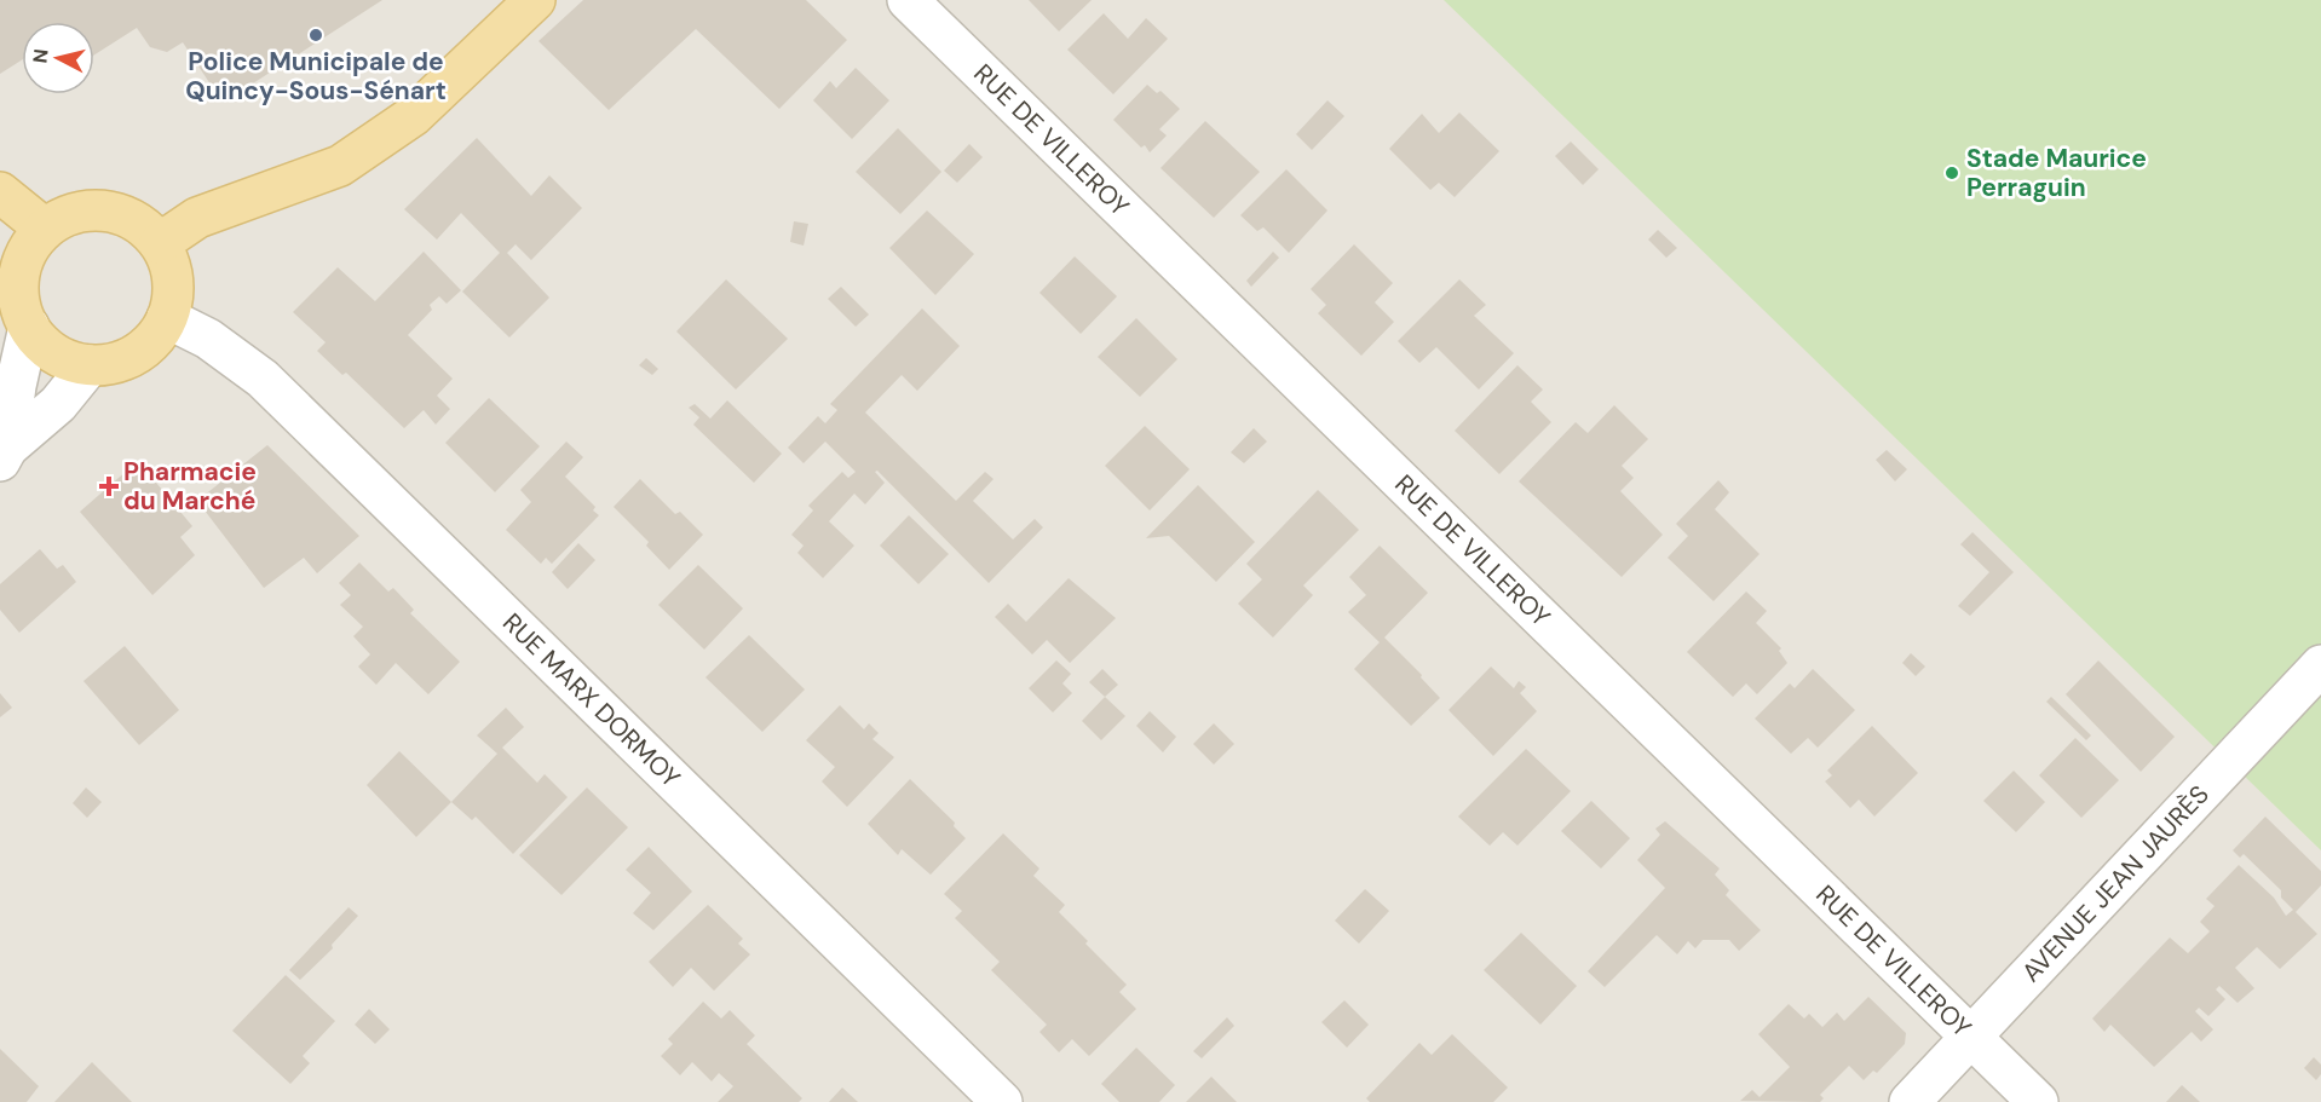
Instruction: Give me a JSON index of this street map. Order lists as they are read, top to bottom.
{
  "streets": {
    "street": ["RUE DE VILLEROY", "RUE MARX DORMOY", "AVENUE JEAN JAURÈS"]
  },
  "crossings": [
    ["RUE DE VILLEROY", "AVENUE JEAN JAURÈS"]
  ],
  "places": {
    "other": ["Police Municipale de Quincy-Sous-Sénart", "Stade Maurice Perraguin"],
    "health": ["Pharmacie du Marché"]
  },
  "north": "left"
}
